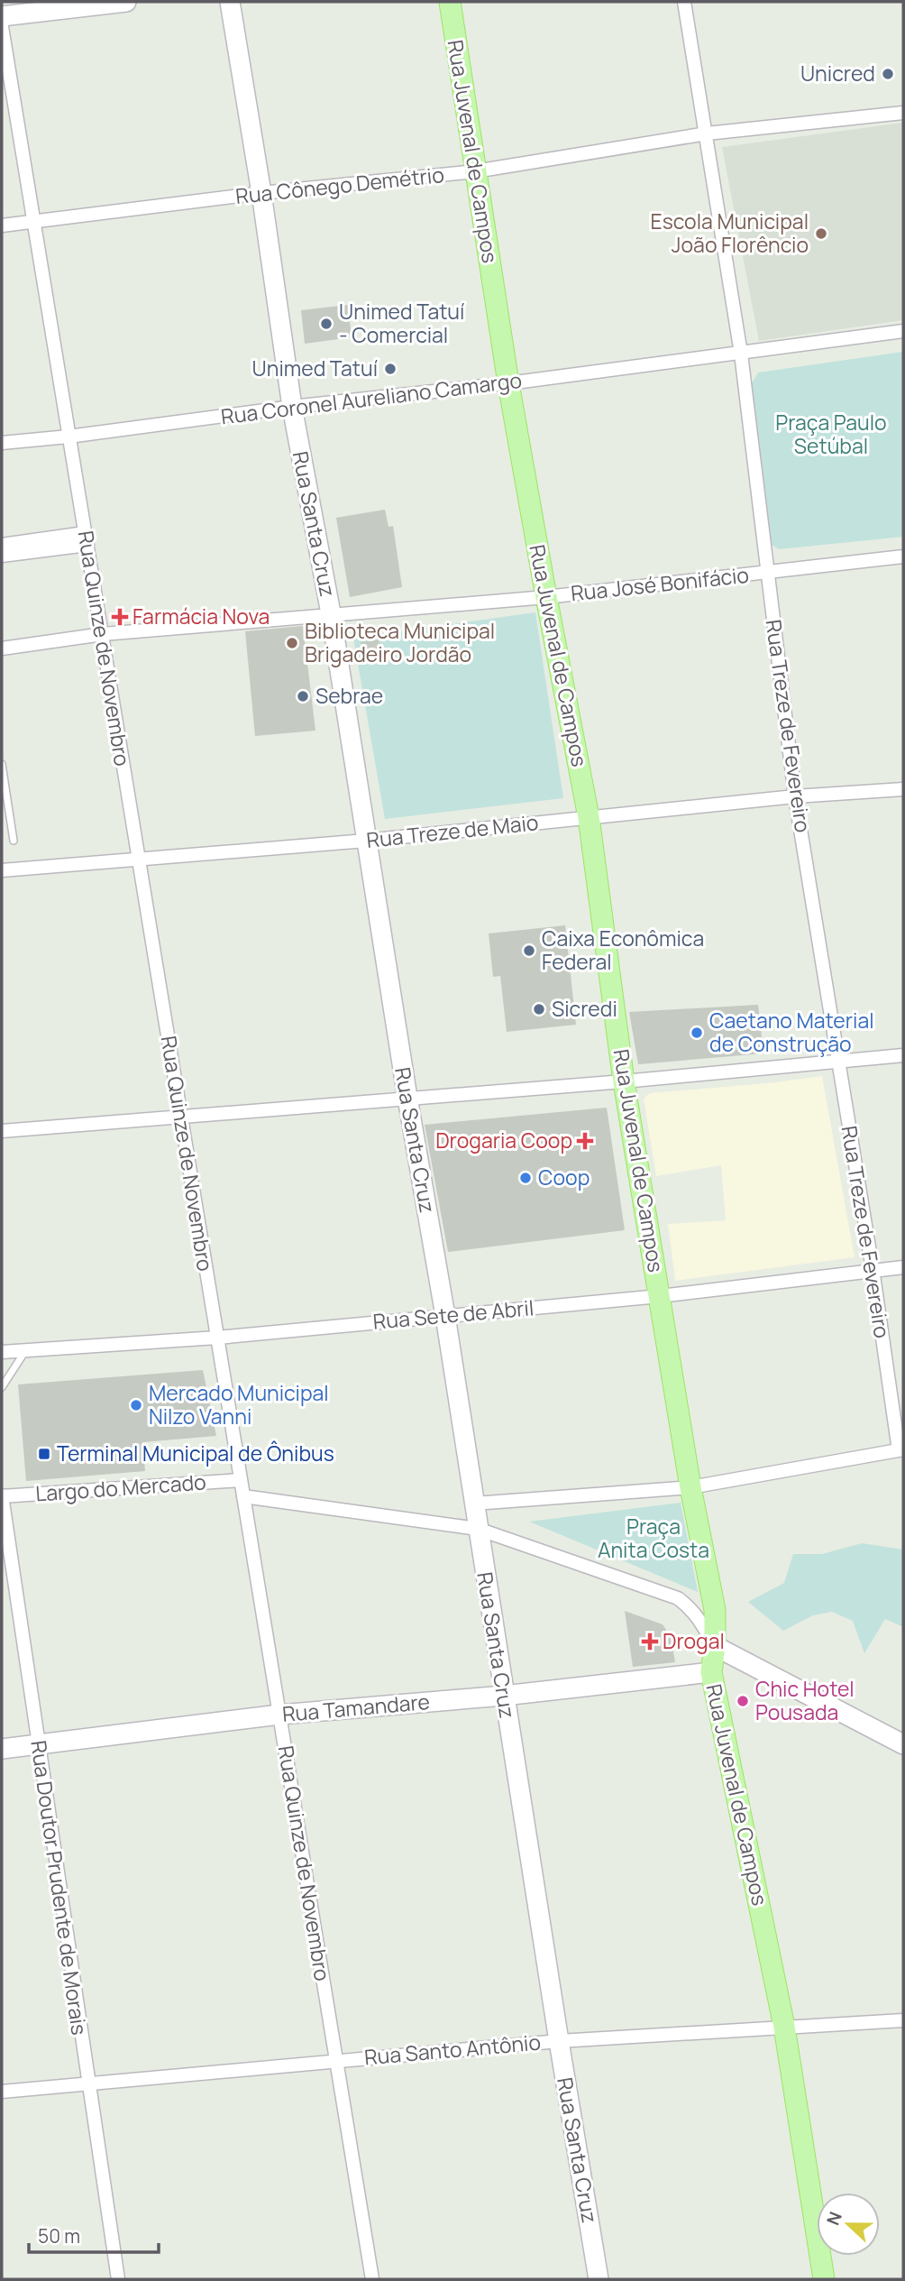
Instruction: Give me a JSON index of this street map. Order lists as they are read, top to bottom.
{
  "streets": {
    "main road": ["Rua Juvenal de Campos", "Rua Santa Cruz", "Rua Tamandare"],
    "street": [
      "Rua Cônego Demétrio",
      "Rua Coronel Aureliano Camargo",
      "Rua José Bonifácio",
      "Rua Quinze de Novembro",
      "Rua Treze de Fevereiro",
      "Rua Treze de Maio",
      "Rua Sete de Abril",
      "Largo do Mercado",
      "Rua Doutor Prudente de Morais",
      "Rua Santo Antônio"
    ]
  },
  "crossings": [
    ["Rua Juvenal de Campos", "Rua Cônego Demétrio"],
    ["Rua Juvenal de Campos", "Rua Coronel Aureliano Camargo"],
    ["Rua Juvenal de Campos", "Rua José Bonifácio"],
    ["Rua Juvenal de Campos", "Rua Treze de Maio"],
    ["Rua Juvenal de Campos", "Rua Sete de Abril"],
    ["Rua Juvenal de Campos", "Rua Tamandare"],
    ["Rua Juvenal de Campos", "Rua Santo Antônio"],
    ["Rua Cônego Demétrio", "Rua Santa Cruz"],
    ["Rua Cônego Demétrio", "Rua Quinze de Novembro"],
    ["Rua Cônego Demétrio", "Rua Treze de Fevereiro"],
    ["Rua Coronel Aureliano Camargo", "Rua Santa Cruz"],
    ["Rua Coronel Aureliano Camargo", "Rua Quinze de Novembro"],
    ["Rua Coronel Aureliano Camargo", "Rua Treze de Fevereiro"],
    ["Rua Santa Cruz", "Rua José Bonifácio"],
    ["Rua Santa Cruz", "Rua Treze de Maio"],
    ["Rua Santa Cruz", "Rua Sete de Abril"],
    ["Rua Santa Cruz", "Rua Tamandare"],
    ["Rua Santa Cruz", "Rua Santo Antônio"],
    ["Rua José Bonifácio", "Rua Quinze de Novembro"],
    ["Rua José Bonifácio", "Rua Treze de Fevereiro"],
    ["Rua Quinze de Novembro", "Rua Treze de Maio"],
    ["Rua Quinze de Novembro", "Rua Sete de Abril"],
    ["Rua Quinze de Novembro", "Largo do Mercado"],
    ["Rua Quinze de Novembro", "Rua Tamandare"],
    ["Rua Quinze de Novembro", "Rua Santo Antônio"],
    ["Rua Treze de Fevereiro", "Rua Treze de Maio"],
    ["Rua Treze de Fevereiro", "Rua Sete de Abril"],
    ["Largo do Mercado", "Rua Doutor Prudente de Morais"],
    ["Rua Tamandare", "Rua Doutor Prudente de Morais"],
    ["Rua Doutor Prudente de Morais", "Rua Santo Antônio"]
  ],
  "parks": ["Praça Paulo Setúbal", "Praça Anita Costa"],
  "places": {
    "other": [
      "Unicred",
      "Escola Municipal João Florêncio",
      "Unimed Tatuí - Comercial",
      "Unimed Tatuí",
      "Biblioteca Municipal Brigadeiro Jordão",
      "Sebrae",
      "Caixa Econômica Federal",
      "Sicredi",
      "Caetano Material de Construção",
      "Coop",
      "Mercado Municipal Nilzo Vanni",
      "Chic Hotel Pousada"
    ],
    "health": ["Farmácia Nova", "Drogaria Coop", "Drogal"],
    "transit": ["Terminal Municipal de Ônibus"]
  },
  "scale_bar": "50 m",
  "north": "left"
}
